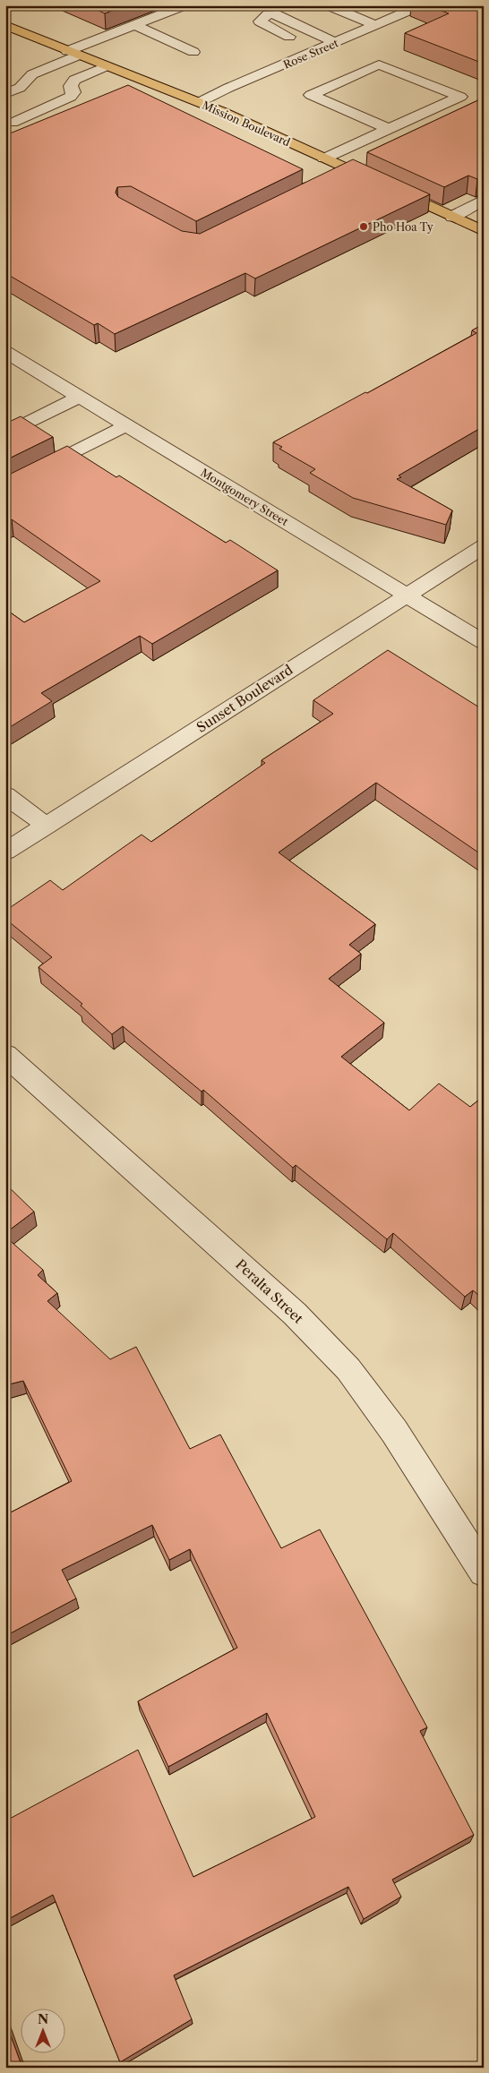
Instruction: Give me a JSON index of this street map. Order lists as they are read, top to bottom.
{
  "streets": {
    "main road": ["Mission Boulevard"],
    "street": [
      "Rose Street",
      "Montgomery Street",
      "Sunset Boulevard",
      "Peralta Street"
    ]
  },
  "crossings": [
    ["Rose Street", "Mission Boulevard"],
    ["Montgomery Street", "Sunset Boulevard"]
  ],
  "places": ["Pho Hoa Ty"],
  "north": "top"
}
